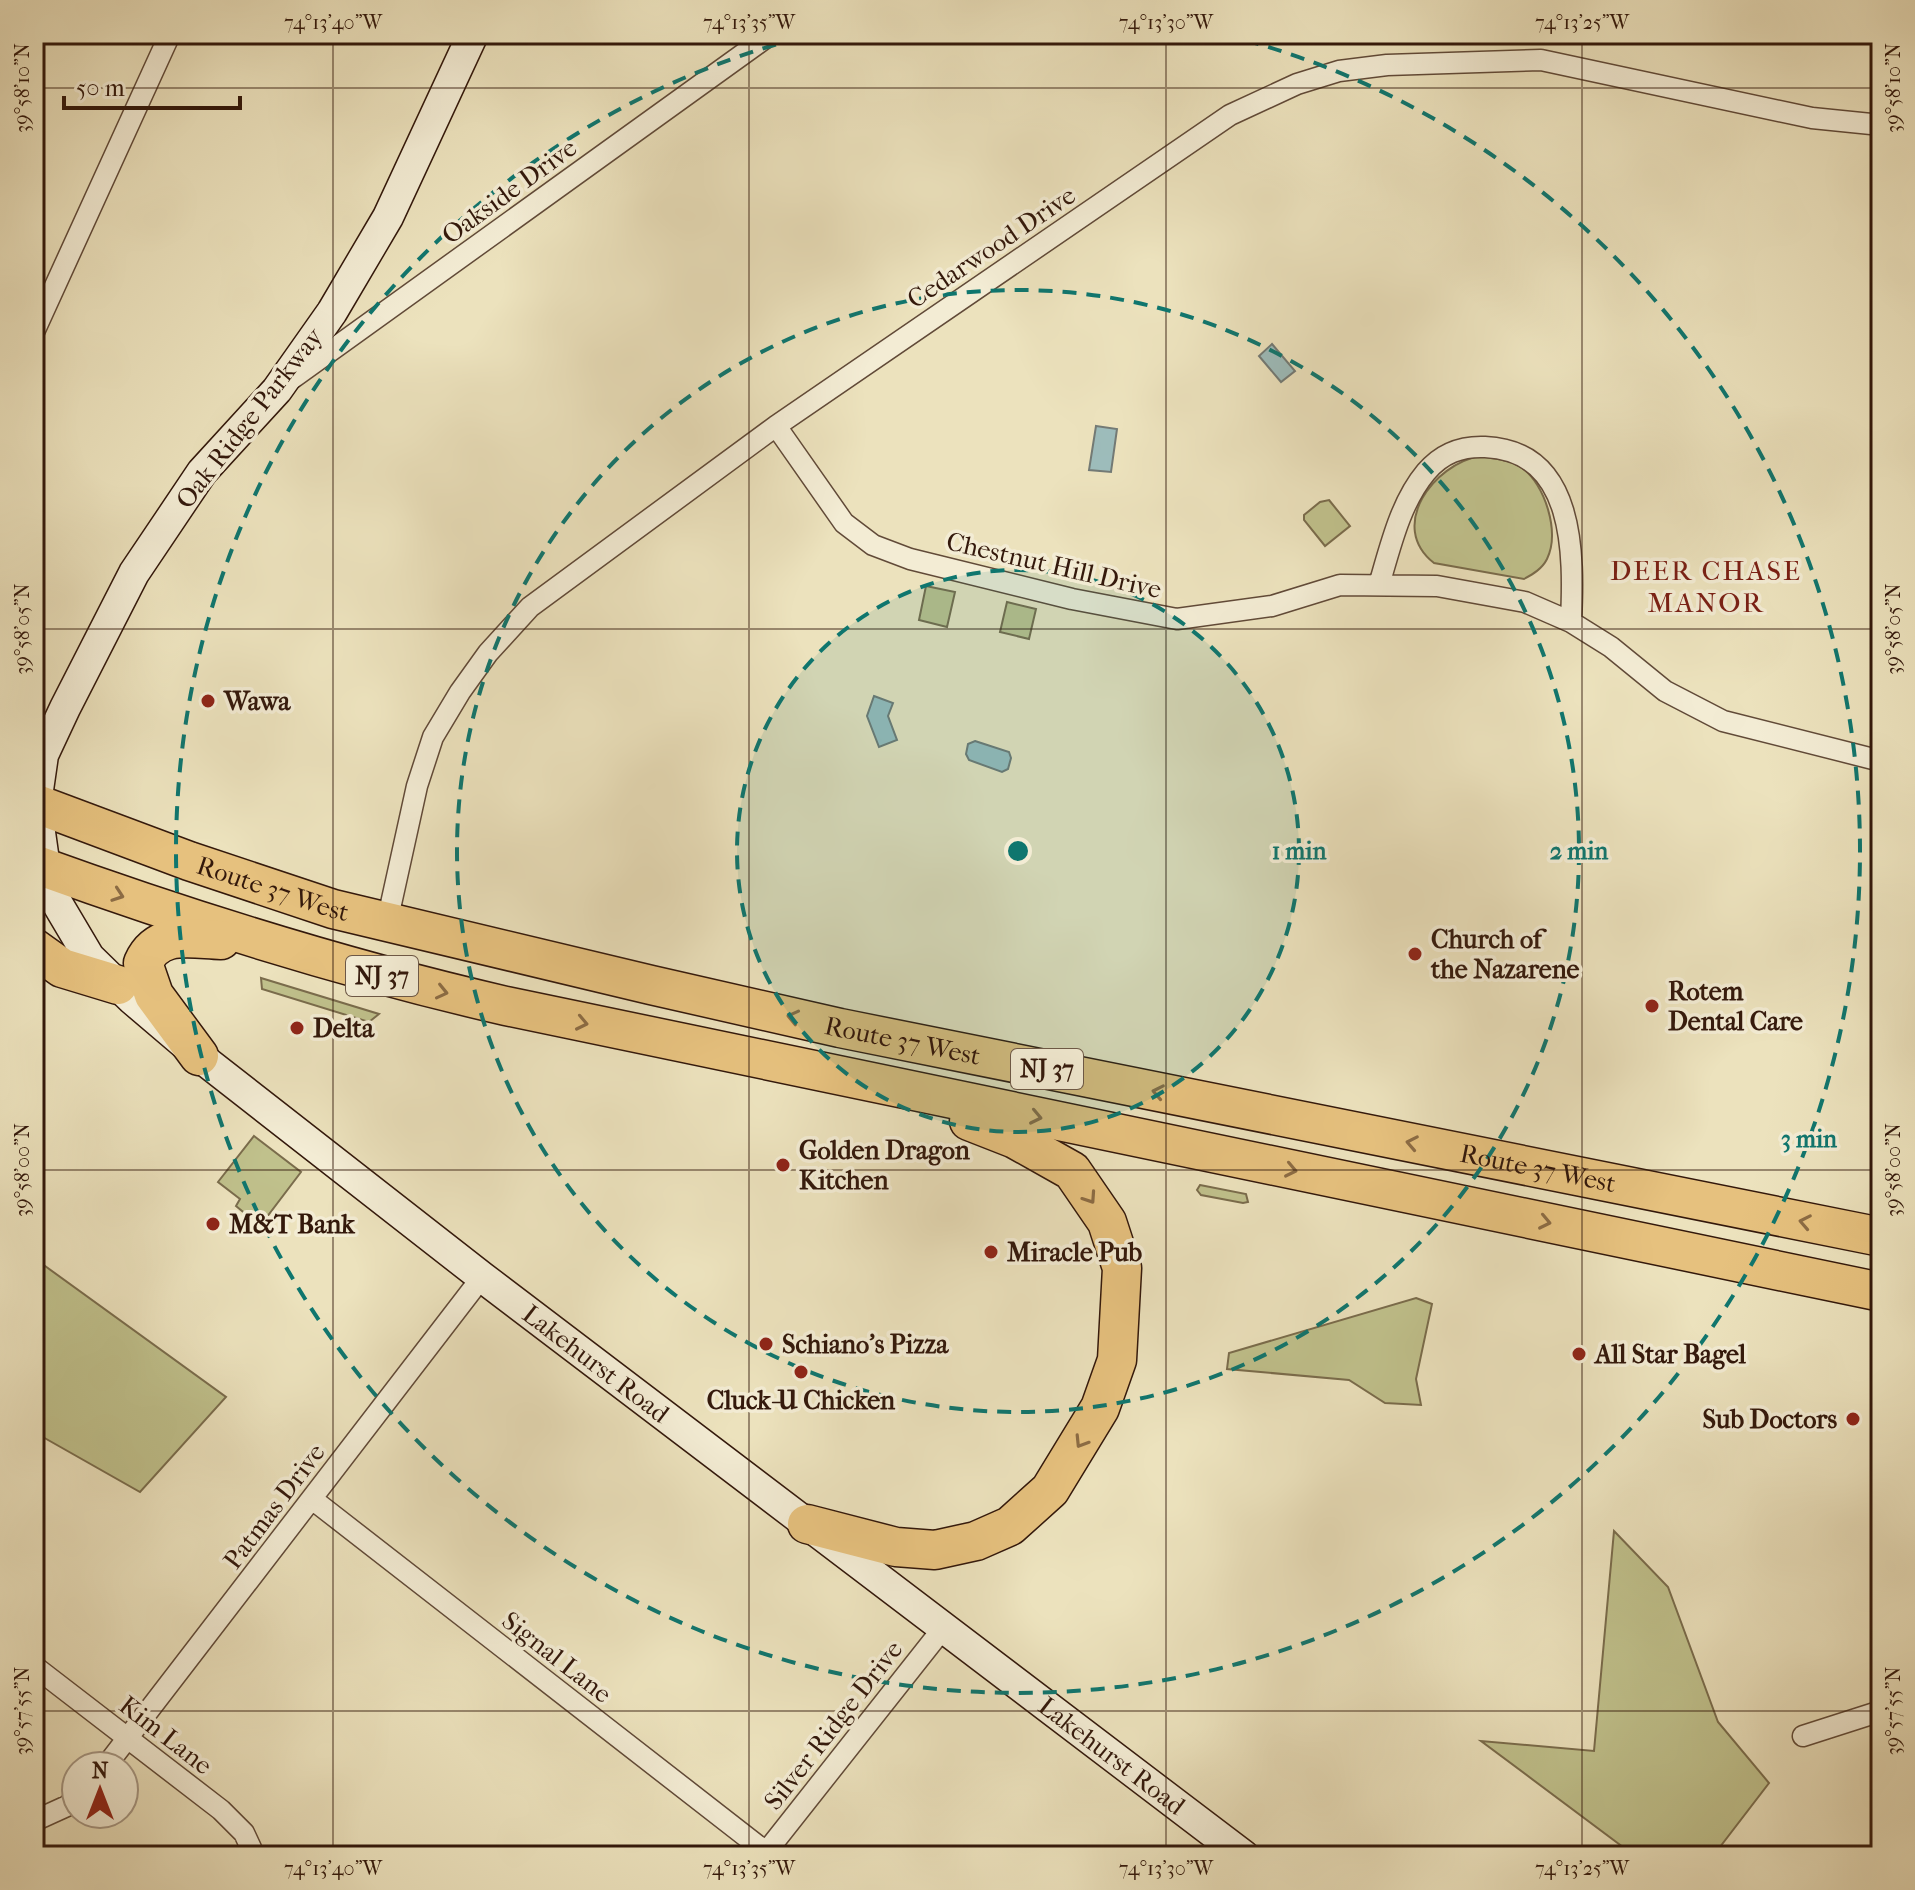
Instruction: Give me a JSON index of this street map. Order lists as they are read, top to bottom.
{
  "streets": {
    "highway": ["Route 37 West", "NJ 37"],
    "main road": ["Oak Ridge Parkway", "Lakehurst Road"],
    "street": [
      "Oakside Drive",
      "Cedarwood Drive",
      "Chestnut Hill Drive",
      "Patmas Drive",
      "Signal Lane",
      "Silver Ridge Drive",
      "Kim Lane"
    ]
  },
  "crossings": [
    ["Oakside Drive", "Oak Ridge Parkway"],
    ["Cedarwood Drive", "Chestnut Hill Drive"],
    ["Cedarwood Drive", "Route 37 West"],
    ["Oak Ridge Parkway", "Route 37 West"],
    ["Oak Ridge Parkway", "Lakehurst Road"],
    ["Route 37 West", "Lakehurst Road"],
    ["Lakehurst Road", "Patmas Drive"],
    ["Lakehurst Road", "Silver Ridge Drive"],
    ["Patmas Drive", "Signal Lane"],
    ["Patmas Drive", "Kim Lane"],
    ["Signal Lane", "Silver Ridge Drive"]
  ],
  "districts": ["DEER CHASE MANOR"],
  "places": [
    "Wawa",
    "Church of the Nazarene",
    "Rotem Dental Care",
    "Delta",
    "Golden Dragon Kitchen",
    "M&T Bank",
    "Miracle Pub",
    "Schiano's Pizza",
    "All Star Bagel",
    "Cluck-U Chicken",
    "Sub Doctors"
  ],
  "scale_bar": "50 m",
  "north": "top",
  "coordinates": [
    "74°13'40\"W",
    "74°13'35\"W",
    "74°13'30\"W",
    "74°13'25\"W",
    "39°58'10\"N",
    "39°58'05\"N",
    "39°58'00\"N",
    "39°57'55\"N"
  ],
  "rings": ["1 min", "2 min", "3 min"]
}
